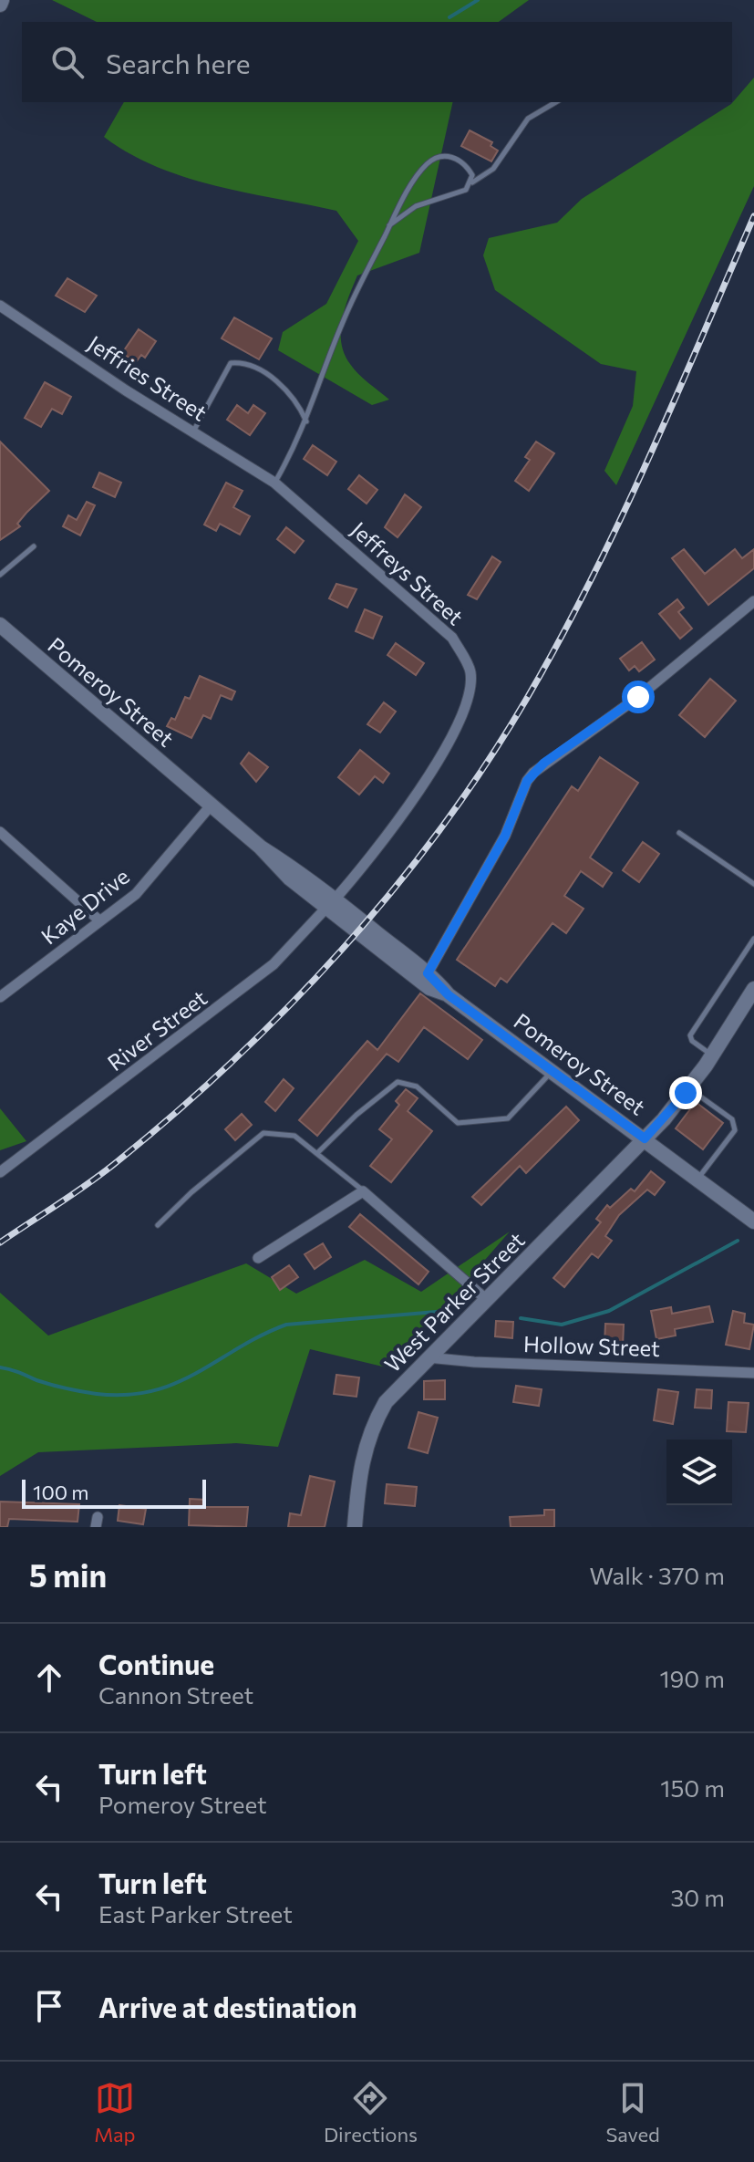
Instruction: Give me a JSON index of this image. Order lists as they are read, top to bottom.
{
  "streets": {
    "street": [
      "Jeffries Street",
      "Jeffreys Street",
      "Pomeroy Street",
      "Kaye Drive",
      "River Street",
      "West Parker Street",
      "Hollow Street"
    ]
  },
  "crossings": [
    ["Jeffries Street", "Jeffreys Street"],
    ["Jeffreys Street", "River Street"],
    ["Pomeroy Street", "Kaye Drive"],
    ["Pomeroy Street", "River Street"],
    ["Pomeroy Street", "West Parker Street"],
    ["West Parker Street", "Hollow Street"]
  ],
  "scale_bar": "100 m",
  "page": {
    "search": "Search here",
    "scale": "100 m",
    "heading": ["5 min", "Walk · 370 m"],
    "list": [
      ["Continue", "Cannon Street", "190 m"],
      ["Turn left", "Pomeroy Street", "150 m"],
      ["Turn left", "East Parker Street", "30 m"],
      "Arrive at destination"
    ],
    "nav": ["Map", "Directions", "Saved"]
  }
}
